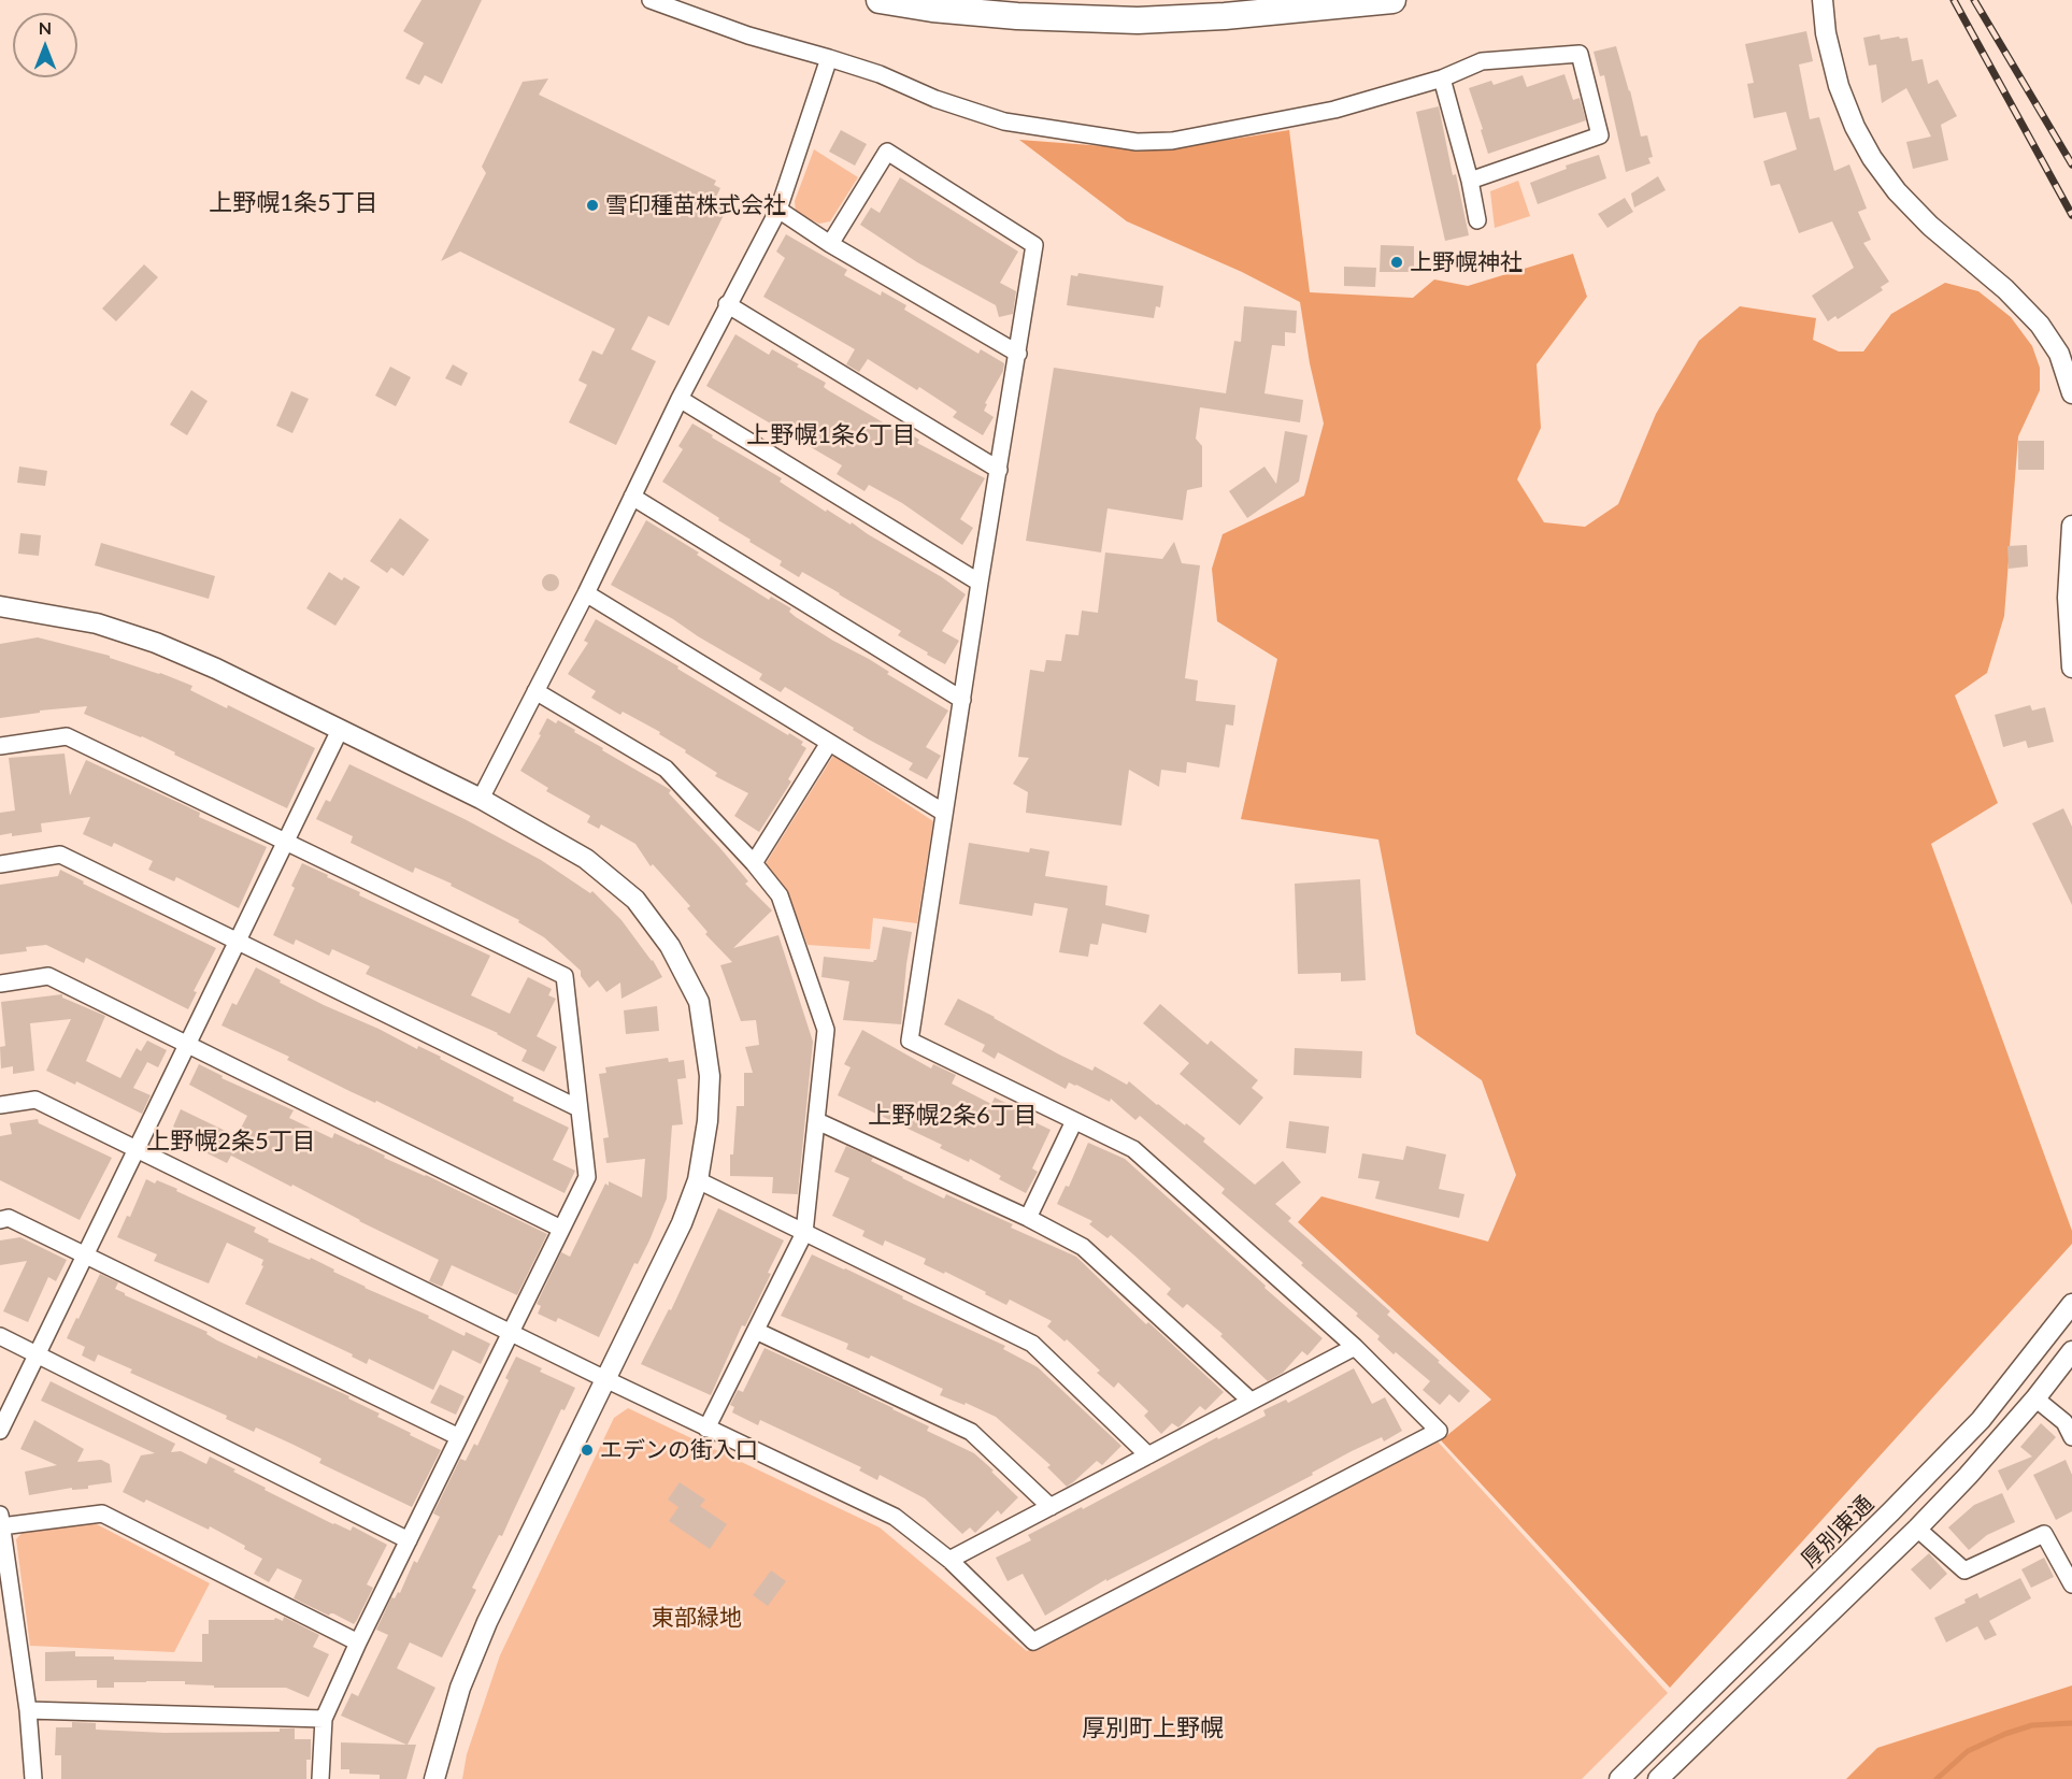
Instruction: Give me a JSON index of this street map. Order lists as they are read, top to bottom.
{
  "streets": {
    "street": ["厚別東通"]
  },
  "districts": [
    "上野幌1条5丁目",
    "上野幌1条6丁目",
    "上野幌2条6丁目",
    "上野幌2条5丁目",
    "厚別町上野幌"
  ],
  "parks": ["東部緑地"],
  "places": ["雪印種苗株式会社", "上野幌神社", "エデンの街入口"],
  "north": "top"
}
